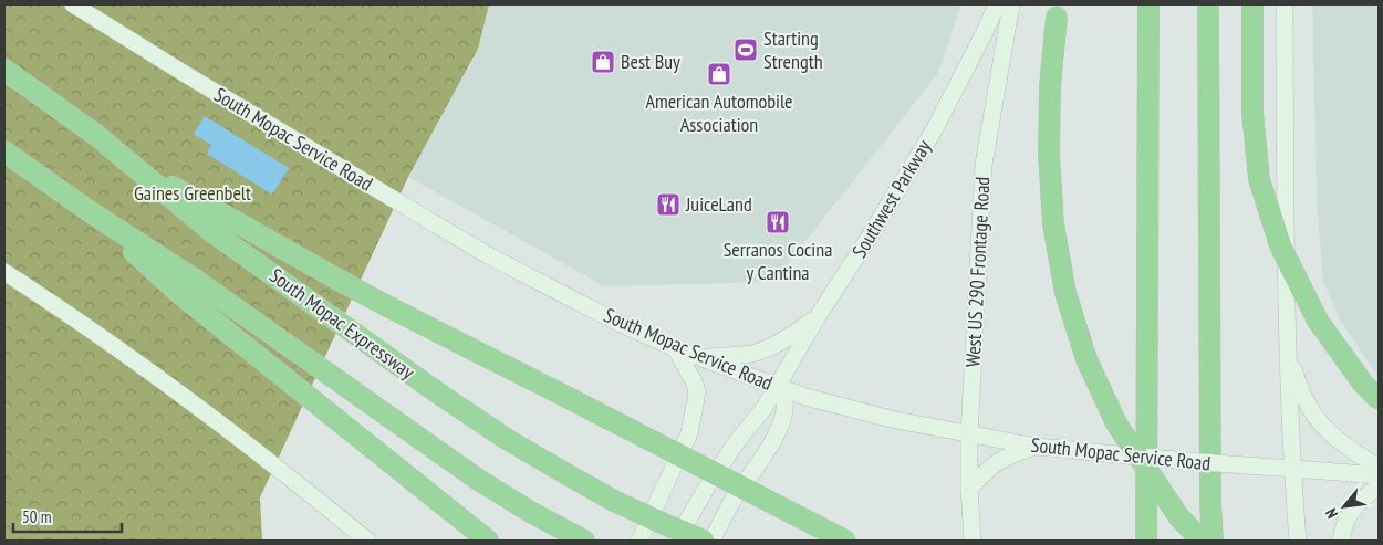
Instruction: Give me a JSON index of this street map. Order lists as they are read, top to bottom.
{
  "streets": {
    "highway": ["South Mopac Expressway"],
    "main road": ["South Mopac Service Road", "Southwest Parkway", "West US 290 Frontage Road"]
  },
  "crossings": [
    ["South Mopac Service Road", "Southwest Parkway"],
    ["South Mopac Service Road", "West US 290 Frontage Road"]
  ],
  "parks": ["Gaines Greenbelt"],
  "places": {
    "sports": ["Starting Strength"],
    "shop": ["Best Buy", "American Automobile Association"],
    "restaurant": ["JuiceLand", "Serranos Cocina y Cantina"]
  },
  "scale_bar": "50 m",
  "north": "bottom left"
}
